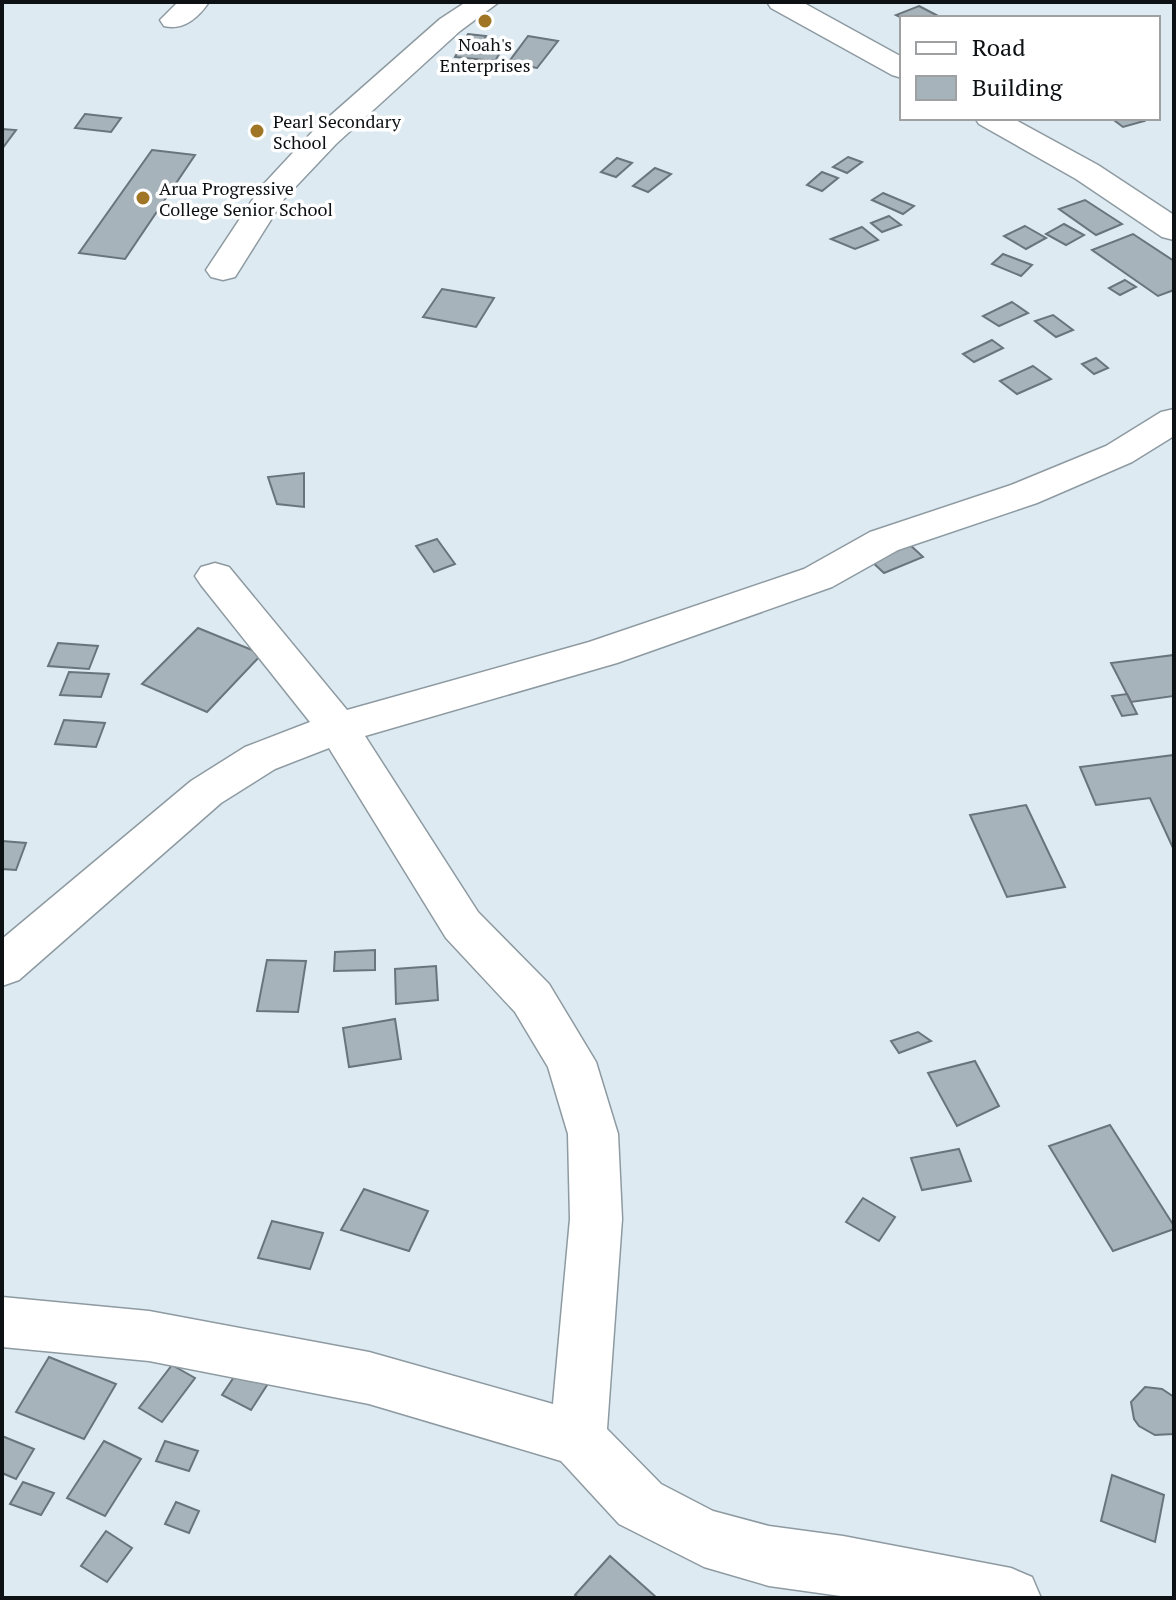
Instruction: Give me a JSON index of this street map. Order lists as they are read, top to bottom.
{
  "places": ["Noah's Enterprises", "Pearl Secondary School", "Arua Progressive College Senior School"],
  "legend": ["Road", "Building"]
}
